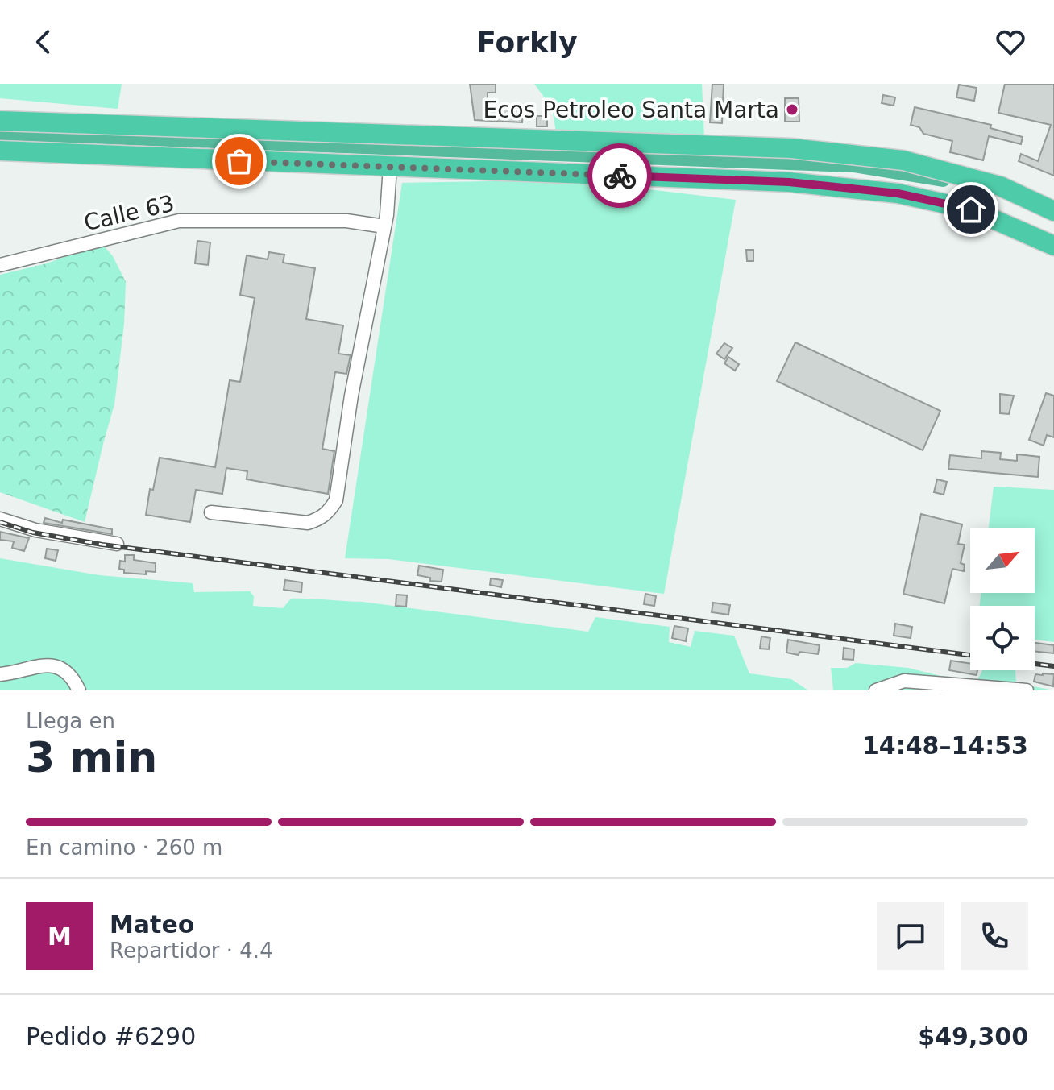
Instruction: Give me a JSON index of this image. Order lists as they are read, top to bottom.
{
  "streets": {
    "street": ["Calle 63"]
  },
  "places": ["Ecos Petroleo Santa Marta"],
  "north": "top right",
  "page": {
    "header": "Forkly",
    "heading": ["3 min", "Llega en", "14:48–14:53"],
    "panel": [
      "Mateo",
      "Repartidor · 4.4",
      "Pedido #6290",
      "$49,300"
    ],
    "bar": "En camino · 260 m",
    "round": "M"
  }
}
